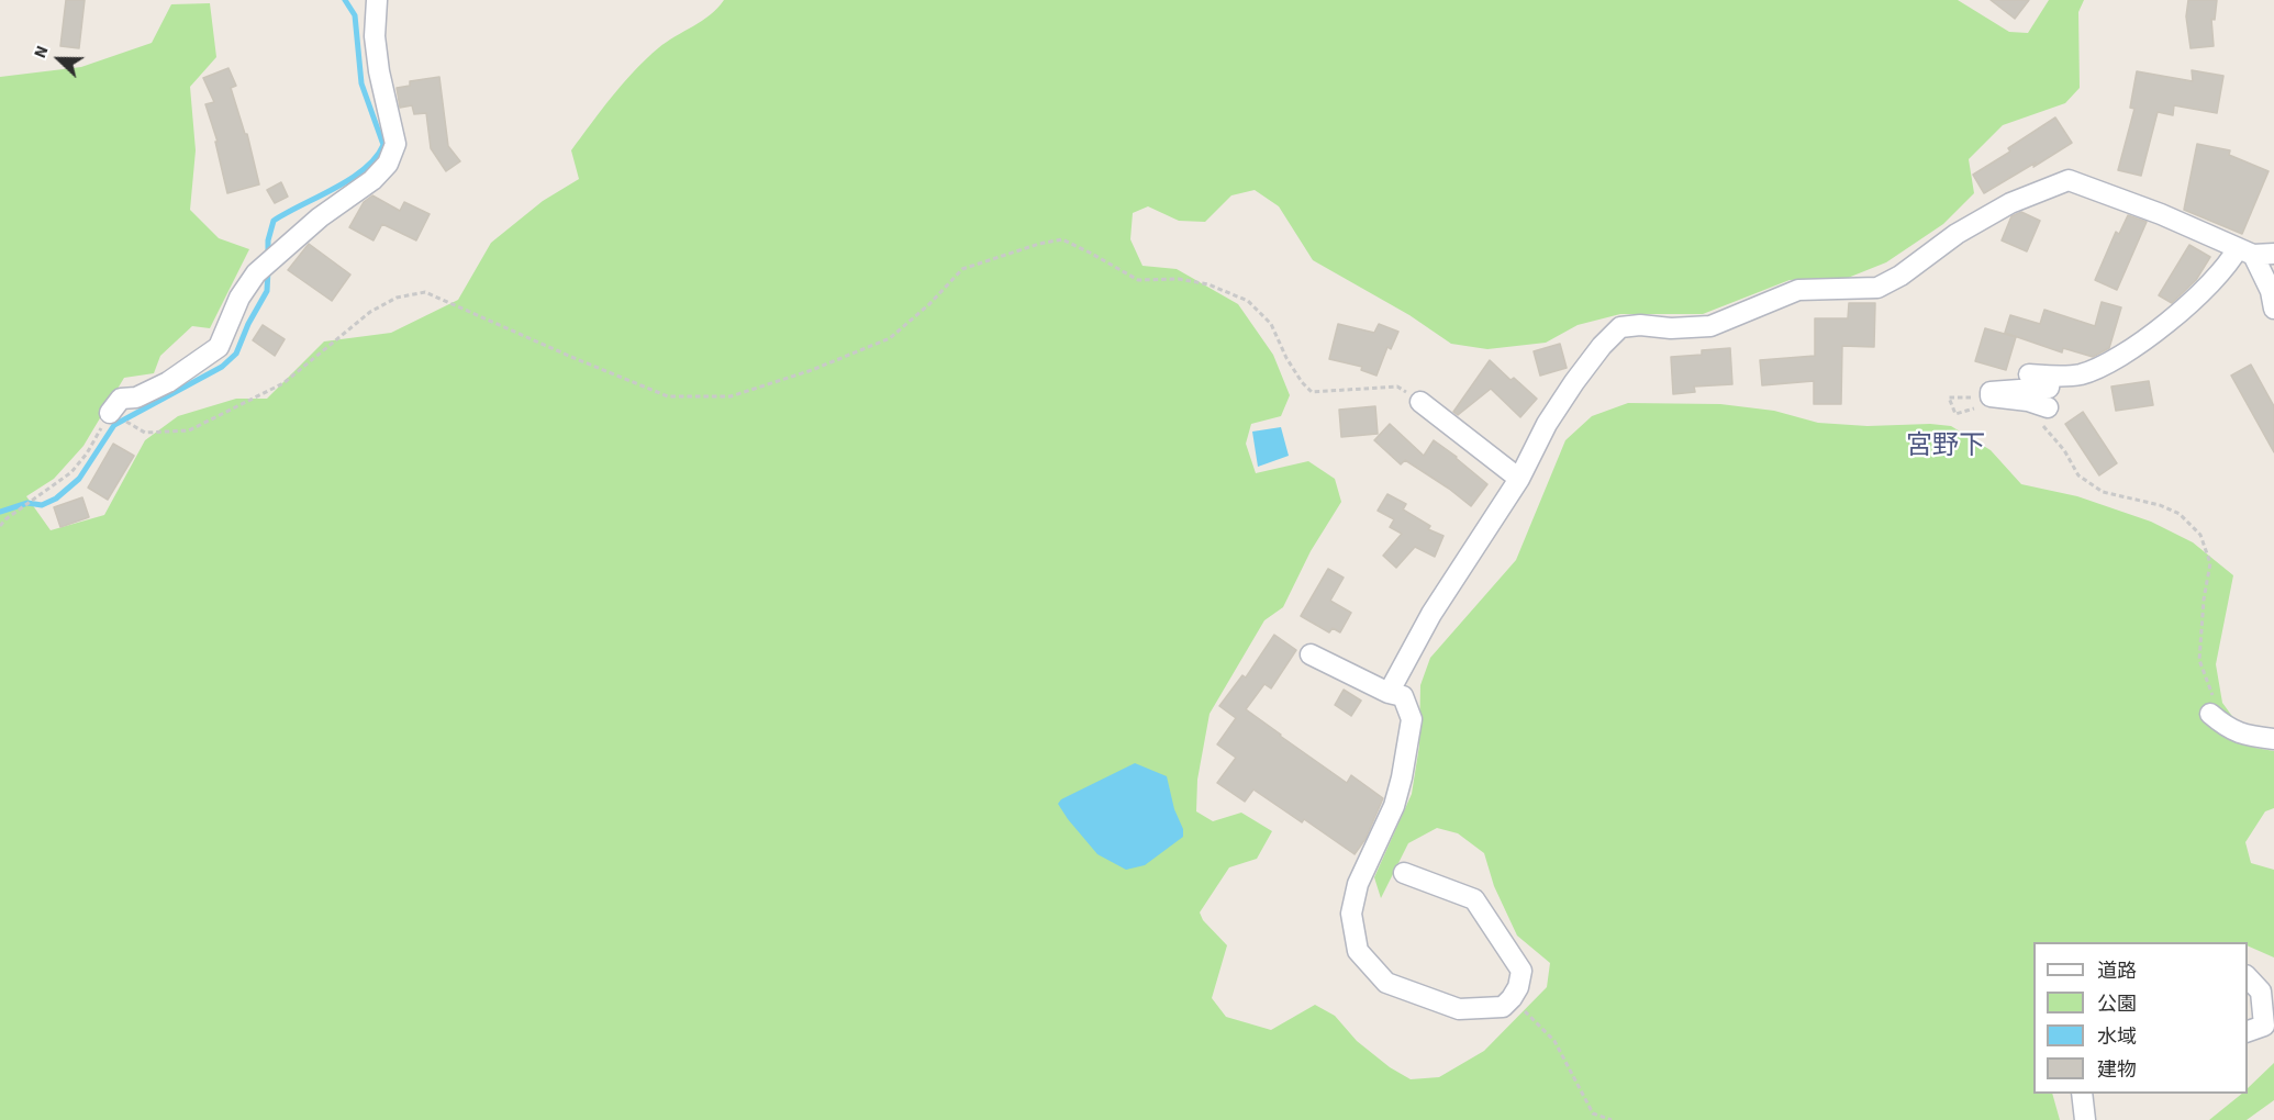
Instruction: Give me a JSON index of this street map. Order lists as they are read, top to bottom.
{
  "districts": ["宮野下"],
  "legend": [
    "道路",
    "公園",
    "水域",
    "建物"
  ],
  "north": "left"
}
